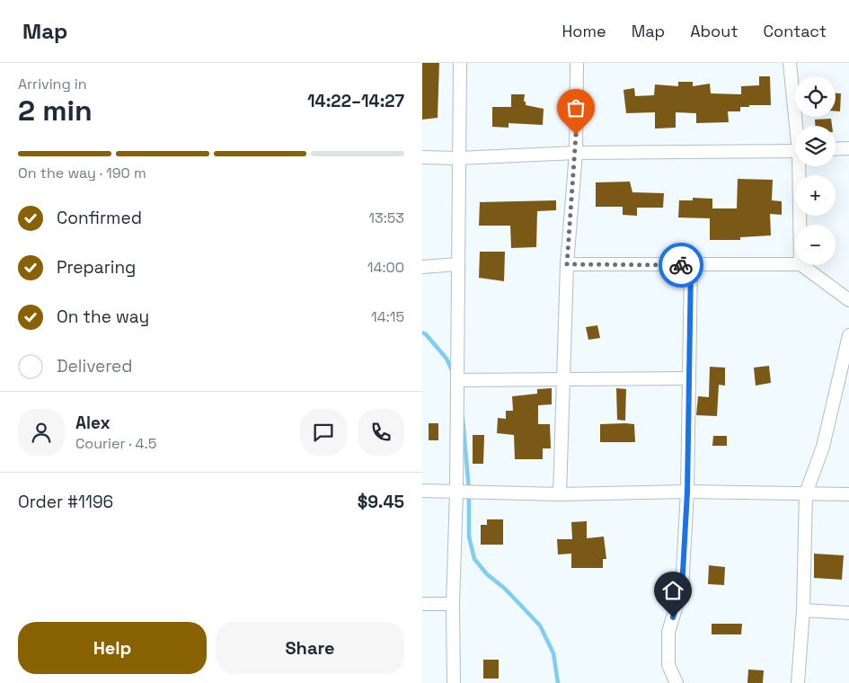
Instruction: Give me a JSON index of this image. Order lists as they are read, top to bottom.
{
  "page": {
    "header": "Map",
    "nav": [
      "Home",
      "Map",
      "About",
      "Contact"
    ],
    "heading": ["2 min", "Arriving in", "14:22–14:27"],
    "panel": [
      "Alex",
      "Courier · 4.5",
      "Order #1196",
      "$9.45"
    ],
    "map_buttons": ["+", "−"],
    "bar": "On the way · 190 m",
    "list": [
      ["Confirmed", "13:53"],
      ["Preparing", "14:00"],
      ["On the way", "14:15"],
      "Delivered"
    ],
    "buttons": ["Help", "Share"]
  }
}
